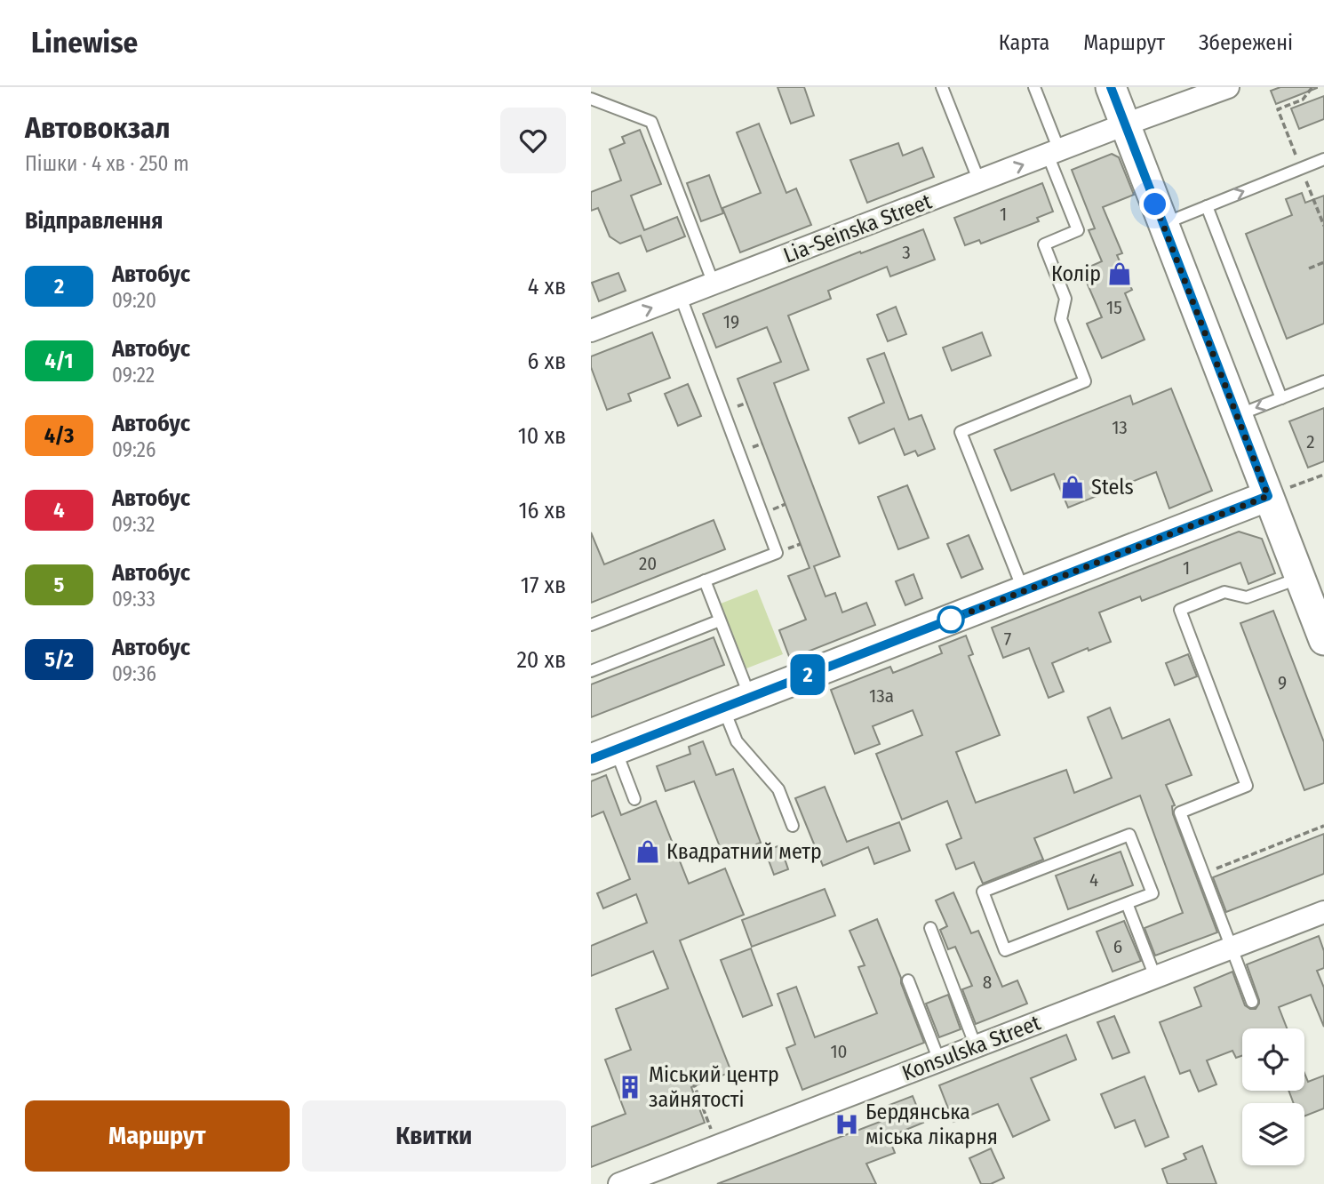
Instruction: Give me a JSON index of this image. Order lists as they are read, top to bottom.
{
  "streets": {
    "street": ["Lia-Seinska Street", "Konsulska Street"]
  },
  "places": {
    "shop": ["Колір", "Stels", "Квадратний метр"],
    "building": ["Міський центр зайнятості"],
    "hospital": ["Бердянська міська лікарня"]
  },
  "lines": ["bus line 2"],
  "house_numbers": [
    "1",
    "3",
    "15",
    "19",
    "13",
    "2",
    "20",
    "1",
    "7",
    "9",
    "13а",
    "4",
    "6",
    "8",
    "10"
  ],
  "page": {
    "header": "Linewise",
    "nav": ["Карта", "Маршрут", "Збережені"],
    "heading": [
      ["Автовокзал", "Пішки · 4 хв · 250 m"],
      "Відправлення"
    ],
    "on_map": "2",
    "list": [
      {
        "mark": "2",
        "name": "Автобус",
        "note": "09:20",
        "value": "4 хв"
      },
      {
        "mark": "4/1",
        "name": "Автобус",
        "note": "09:22",
        "value": "6 хв"
      },
      {
        "mark": "4/3",
        "name": "Автобус",
        "note": "09:26",
        "value": "10 хв"
      },
      {
        "mark": "4",
        "name": "Автобус",
        "note": "09:32",
        "value": "16 хв"
      },
      {
        "mark": "5",
        "name": "Автобус",
        "note": "09:33",
        "value": "17 хв"
      },
      {
        "mark": "5/2",
        "name": "Автобус",
        "note": "09:36",
        "value": "20 хв"
      }
    ],
    "buttons": ["Маршрут", "Квитки"]
  }
}
